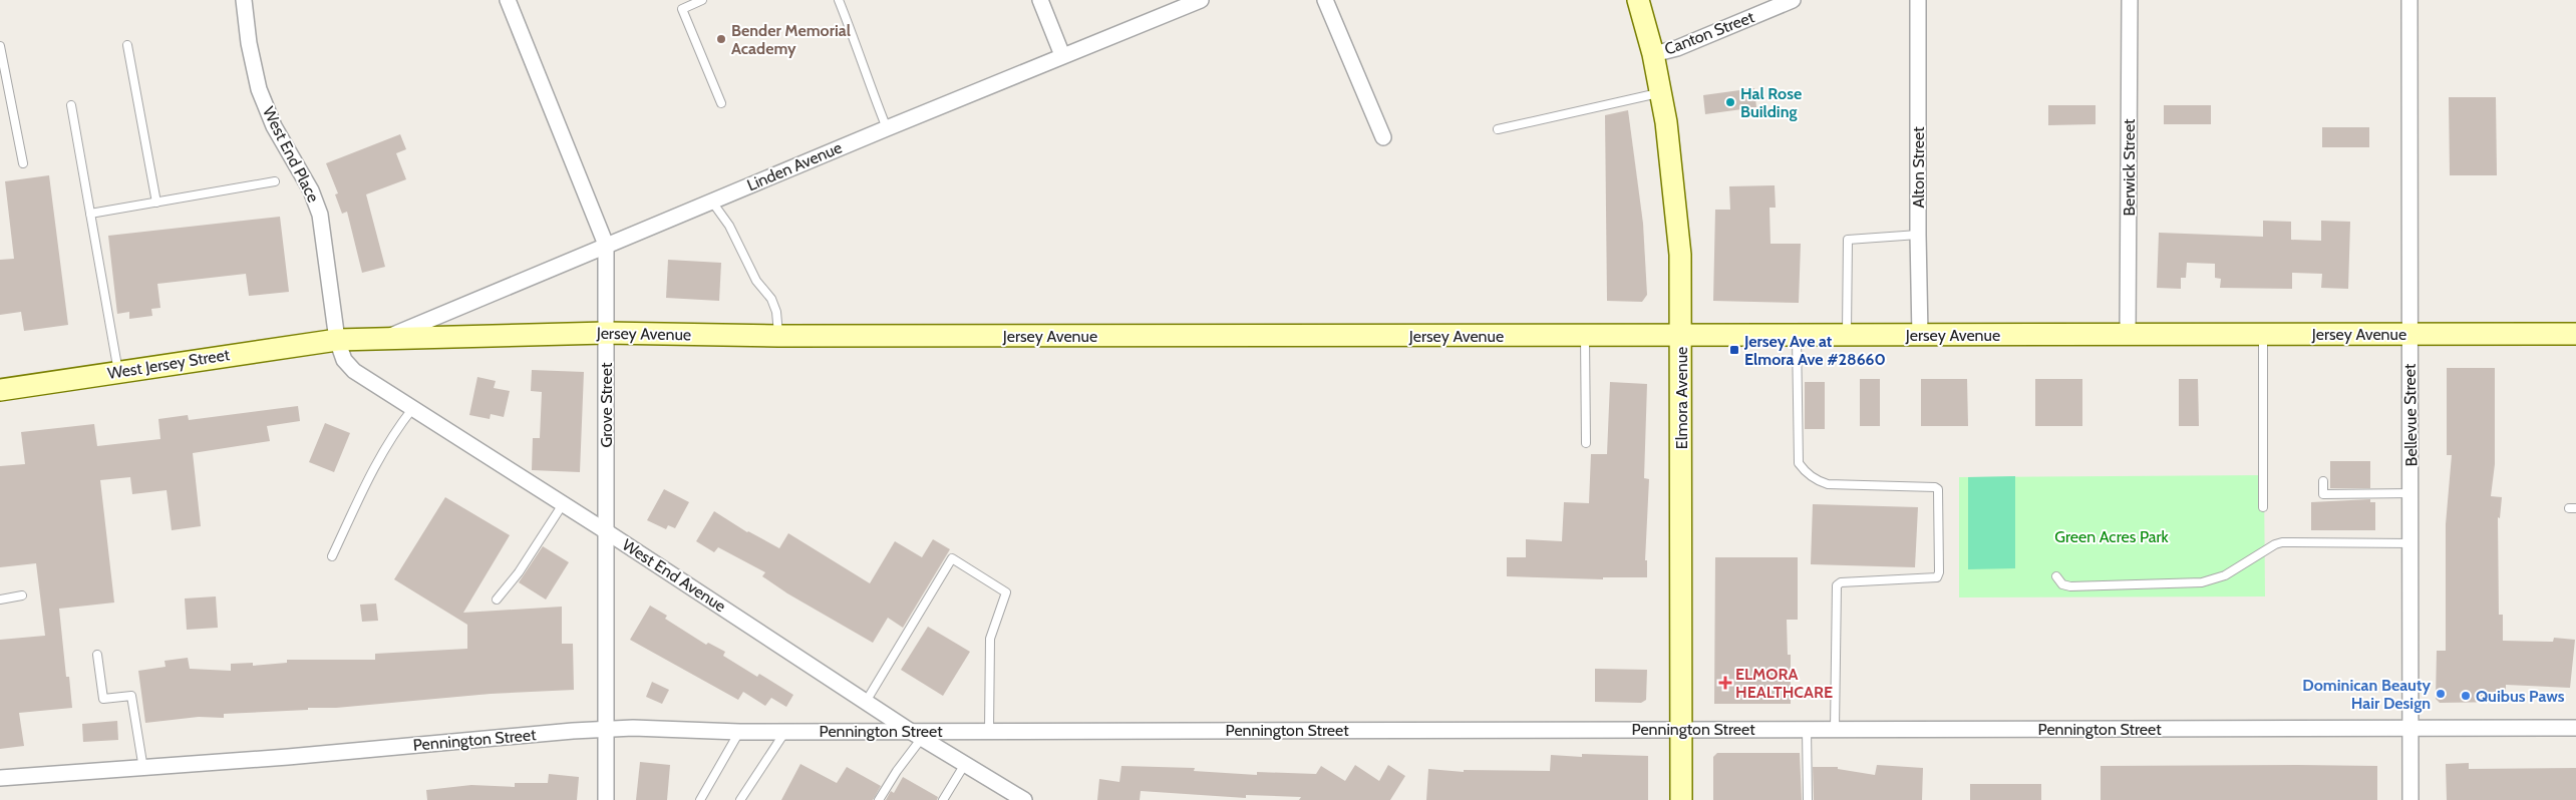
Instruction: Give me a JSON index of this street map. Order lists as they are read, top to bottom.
{
  "streets": {
    "street": [
      "Canton Street",
      "West End Place",
      "Linden Avenue",
      "Alton Street",
      "Berwick Street",
      "Jersey Avenue",
      "West Jersey Street",
      "Elmora Avenue",
      "Grove Street",
      "Bellevue Street",
      "West End Avenue",
      "Pennington Street"
    ]
  },
  "crossings": [
    ["Canton Street", "Elmora Avenue"],
    ["West End Place", "Jersey Avenue"],
    ["West End Place", "West Jersey Street"],
    ["West End Place", "West End Avenue"],
    ["Linden Avenue", "Jersey Avenue"],
    ["Linden Avenue", "Grove Street"],
    ["Alton Street", "Jersey Avenue"],
    ["Berwick Street", "Jersey Avenue"],
    ["Jersey Avenue", "West Jersey Street"],
    ["Jersey Avenue", "Elmora Avenue"],
    ["Jersey Avenue", "Grove Street"],
    ["Jersey Avenue", "Bellevue Street"],
    ["Jersey Avenue", "West End Avenue"],
    ["West Jersey Street", "West End Avenue"],
    ["Elmora Avenue", "Pennington Street"],
    ["Grove Street", "West End Avenue"],
    ["Grove Street", "Pennington Street"],
    ["Bellevue Street", "Pennington Street"],
    ["West End Avenue", "Pennington Street"]
  ],
  "parks": ["Green Acres Park"],
  "places": {
    "other": [
      "Bender Memorial Academy",
      "Hal Rose Building",
      "Dominican Beauty Hair Design",
      "Quibus Paws"
    ],
    "transit": ["Jersey Ave at Elmora Ave #28660"],
    "health": ["ELMORA HEALTHCARE"]
  }
}
